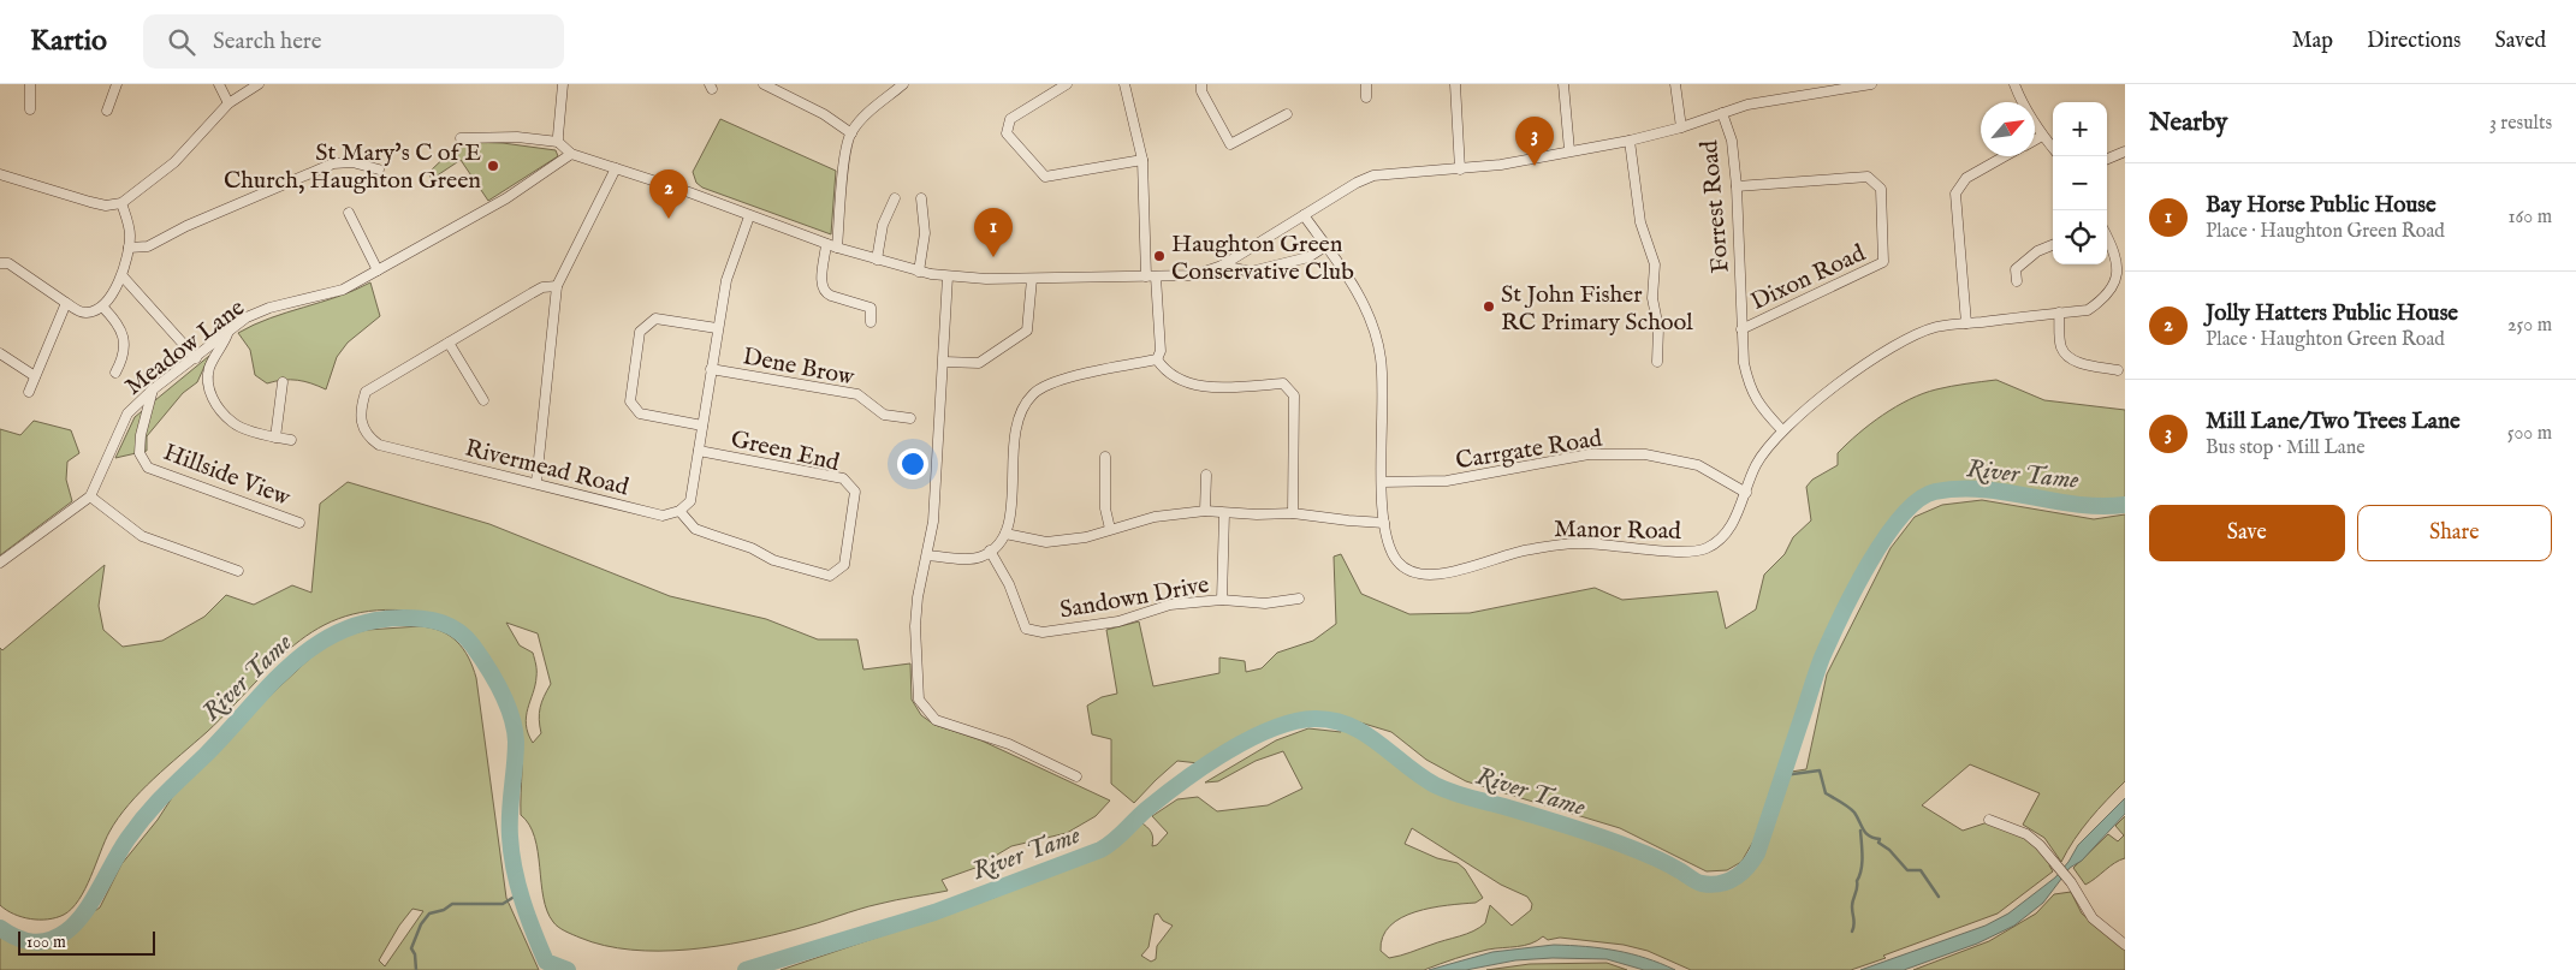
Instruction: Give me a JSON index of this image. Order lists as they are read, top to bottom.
{
  "streets": {
    "street": [
      "Forrest Road",
      "Dixon Road",
      "Meadow Lane",
      "Dene Brow",
      "Carrgate Road",
      "Green End",
      "Rivermead Road",
      "Hillside View",
      "Manor Road",
      "Sandown Drive"
    ]
  },
  "crossings": [
    ["Forrest Road", "Dixon Road"],
    ["Forrest Road", "Manor Road"],
    ["Meadow Lane", "Hillside View"],
    ["Carrgate Road", "Manor Road"],
    ["Green End", "Rivermead Road"]
  ],
  "water": ["River Tame"],
  "places": ["St Mary's C of E Church, Haughton Green", "Haughton Green Conservative Club", "St John Fisher RC Primary School"],
  "scale_bar": "100 m",
  "north": "top right",
  "page": {
    "header": "Kartio",
    "search": "Search here",
    "nav": ["Map", "Directions", "Saved"],
    "heading": ["Nearby", "3 results"],
    "map_buttons": ["+", "−"],
    "pins": ["3", "2", "1"],
    "list": [
      {
        "mark": "1",
        "name": "Bay Horse Public House",
        "note": "Place · Haughton Green Road",
        "value": "160 m"
      },
      {
        "mark": "2",
        "name": "Jolly Hatters Public House",
        "note": "Place · Haughton Green Road",
        "value": "250 m"
      },
      {
        "mark": "3",
        "name": "Mill Lane/Two Trees Lane",
        "note": "Bus stop · Mill Lane",
        "value": "500 m"
      }
    ],
    "buttons": ["Save", "Share"],
    "scale": "100 m"
  }
}
